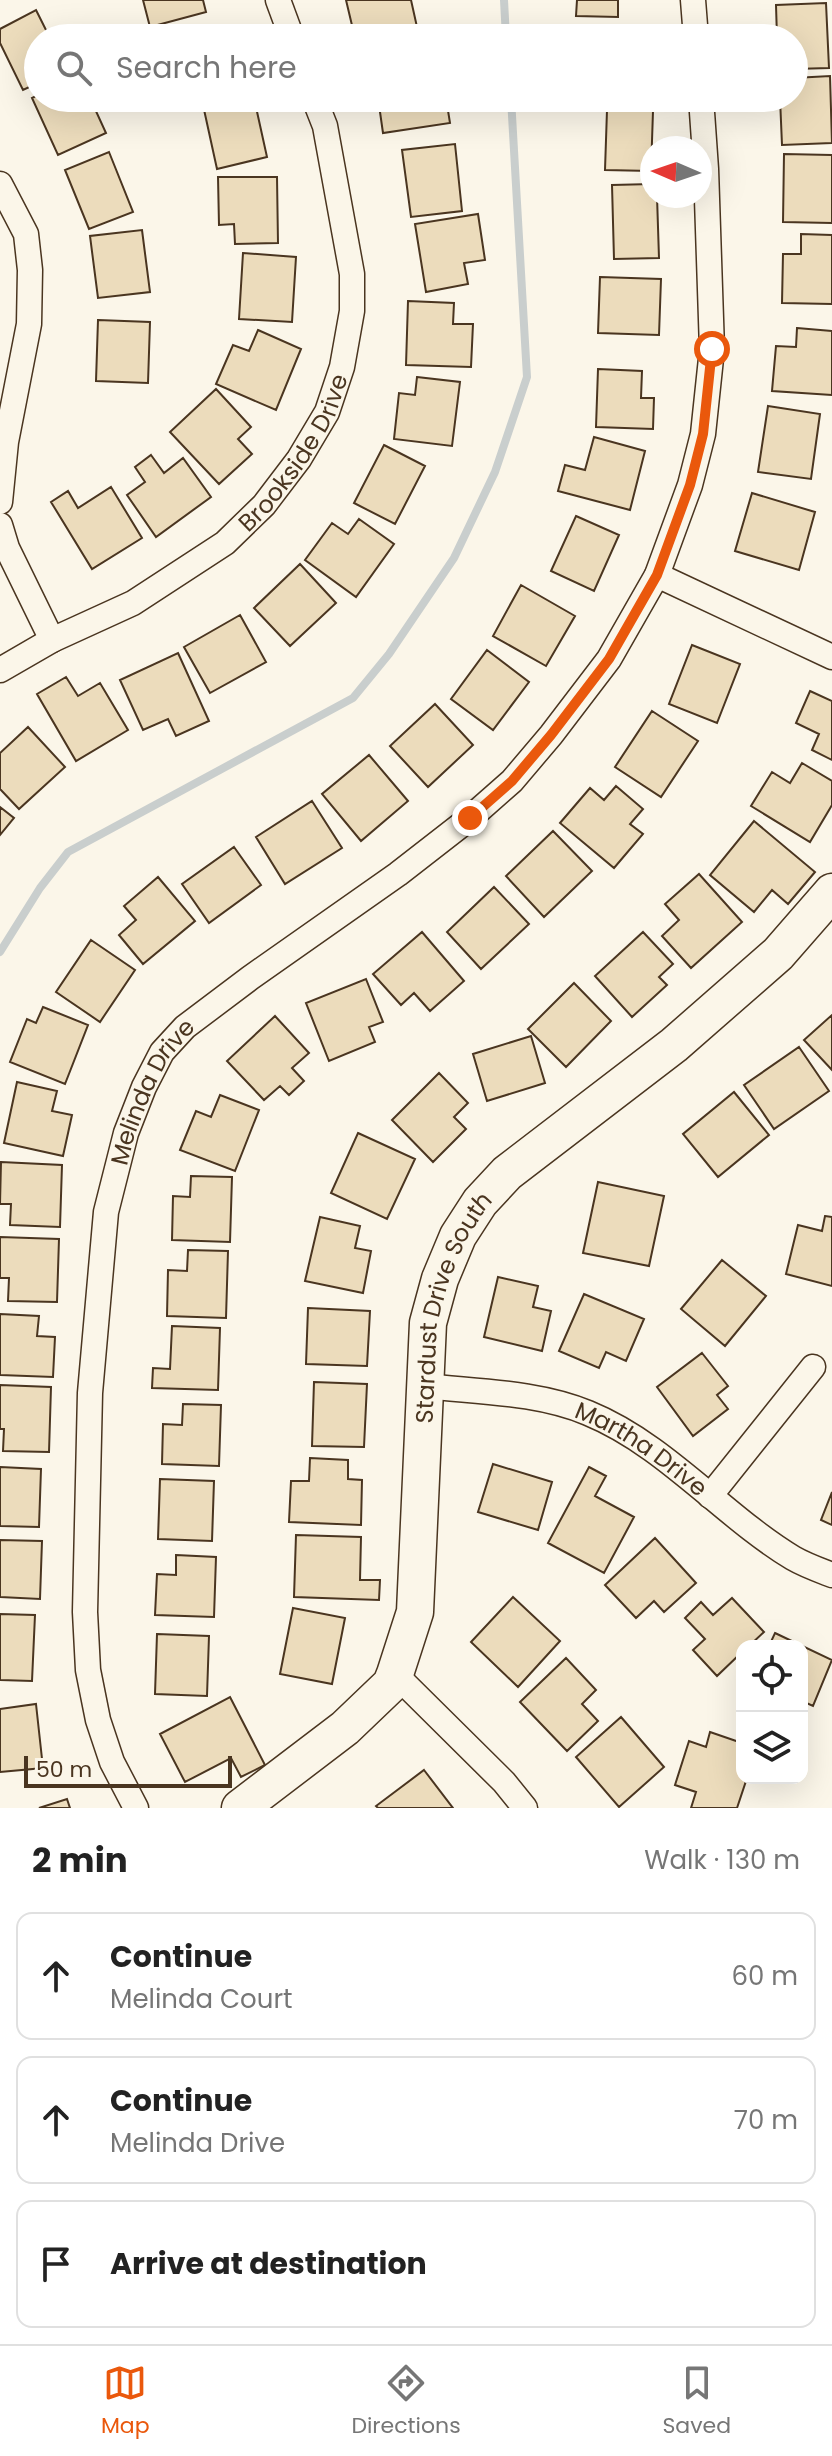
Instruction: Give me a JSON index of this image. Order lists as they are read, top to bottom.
{
  "streets": {
    "street": [
      "Brookside Drive",
      "Melinda Drive",
      "Stardust Drive South",
      "Martha Drive"
    ]
  },
  "crossings": [
    ["Stardust Drive South", "Martha Drive"]
  ],
  "scale_bar": "50 m",
  "north": "left",
  "page": {
    "search": "Search here",
    "scale": "50 m",
    "heading": ["2 min", "Walk · 130 m"],
    "list": [
      ["Continue", "Melinda Court", "60 m"],
      ["Continue", "Melinda Drive", "70 m"],
      "Arrive at destination"
    ],
    "nav": ["Map", "Directions", "Saved"]
  }
}
